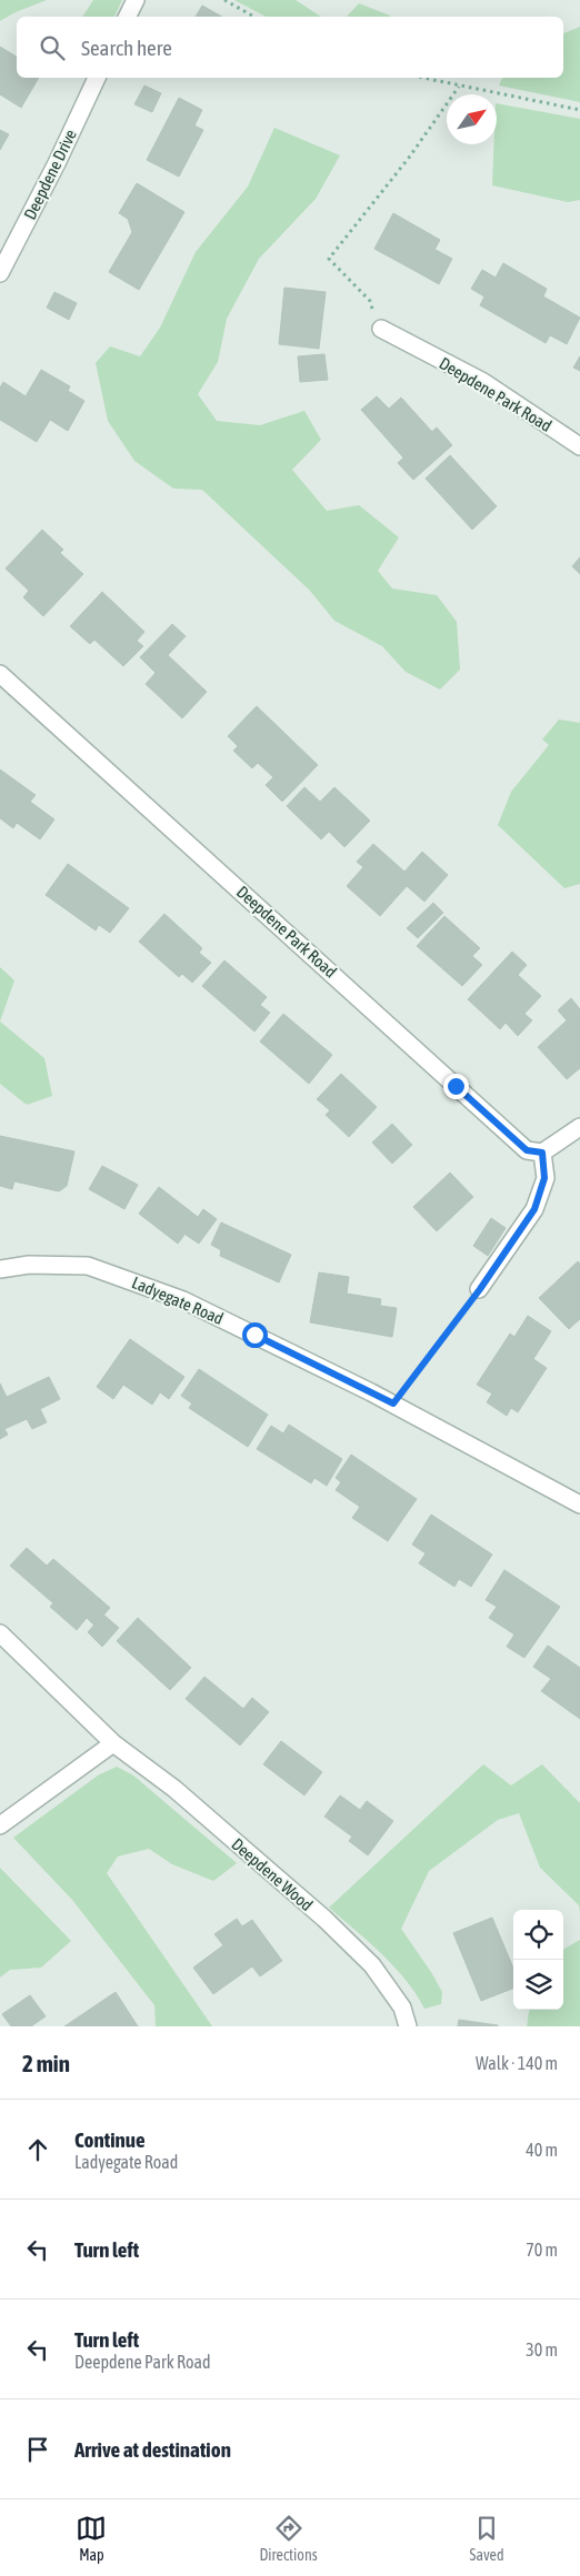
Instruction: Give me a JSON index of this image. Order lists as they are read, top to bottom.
{
  "streets": {
    "street": [
      "Deepdene Drive",
      "Deepdene Park Road",
      "Ladyegate Road",
      "Deepdene Wood"
    ]
  },
  "north": "top right",
  "page": {
    "search": "Search here",
    "heading": ["2 min", "Walk · 140 m"],
    "list": [
      ["Continue", "Ladyegate Road", "40 m"],
      ["Turn left", "70 m"],
      ["Turn left", "Deepdene Park Road", "30 m"],
      "Arrive at destination"
    ],
    "nav": ["Map", "Directions", "Saved"]
  }
}
